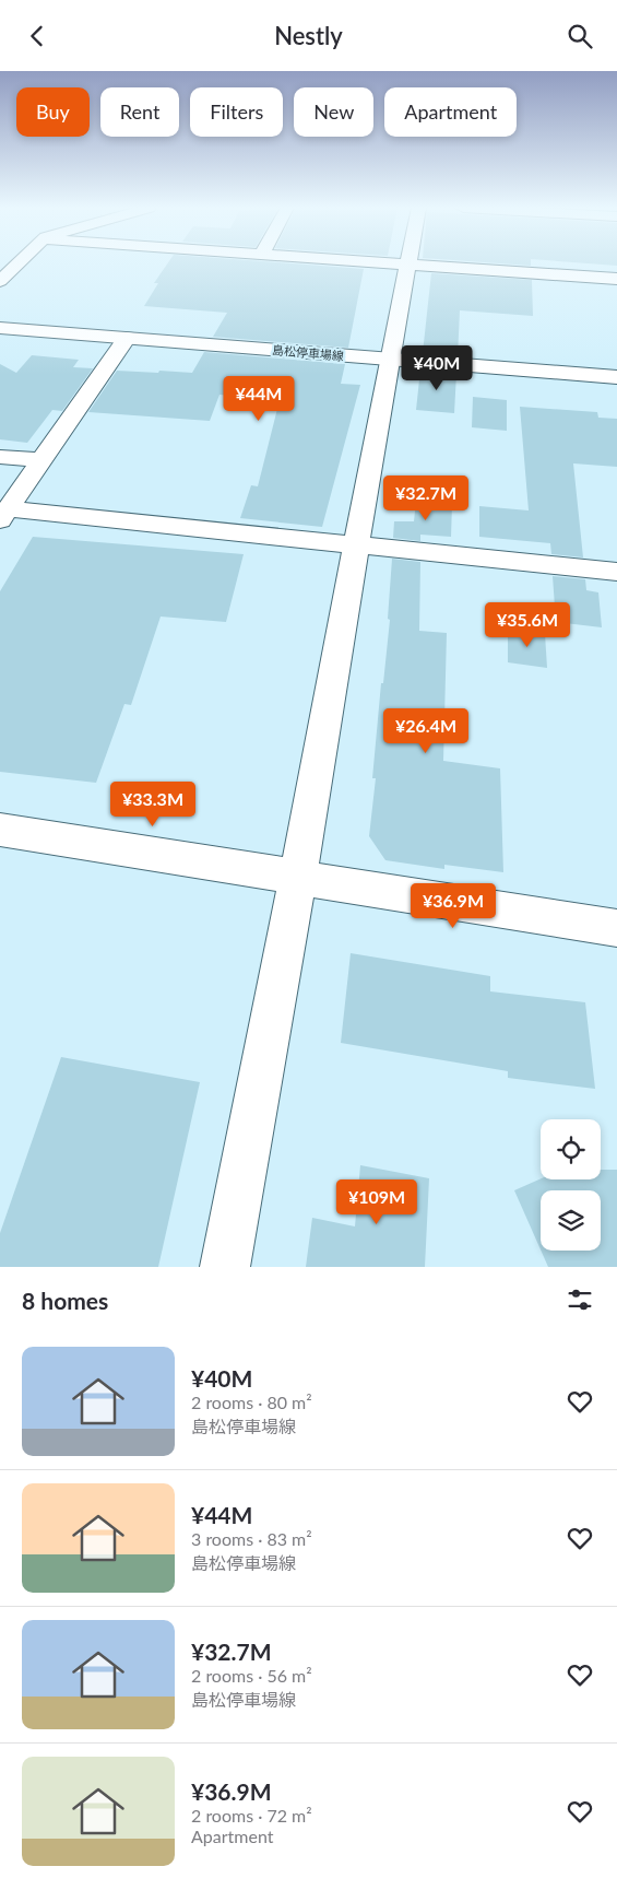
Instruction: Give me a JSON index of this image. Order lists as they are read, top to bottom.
{
  "streets": {
    "street": ["島松停車場線"]
  },
  "page": {
    "header": "Nestly",
    "chip": [
      "Buy",
      "Rent",
      "Filters",
      "New",
      "Apartment"
    ],
    "price": [
      "¥40M",
      "¥44M",
      "¥32.7M",
      "¥35.6M",
      "¥26.4M",
      "¥33.3M",
      "¥36.9M",
      "¥109M"
    ],
    "heading": "8 homes",
    "list": [
      {
        "name": "¥40M",
        "note": "2 rooms · 80 m² · 島松停車場線"
      },
      {
        "name": "¥44M",
        "note": "3 rooms · 83 m² · 島松停車場線"
      },
      {
        "name": "¥32.7M",
        "note": "2 rooms · 56 m² · 島松停車場線"
      },
      {
        "name": "¥36.9M",
        "note": "2 rooms · 72 m² · Apartment"
      }
    ]
  }
}
